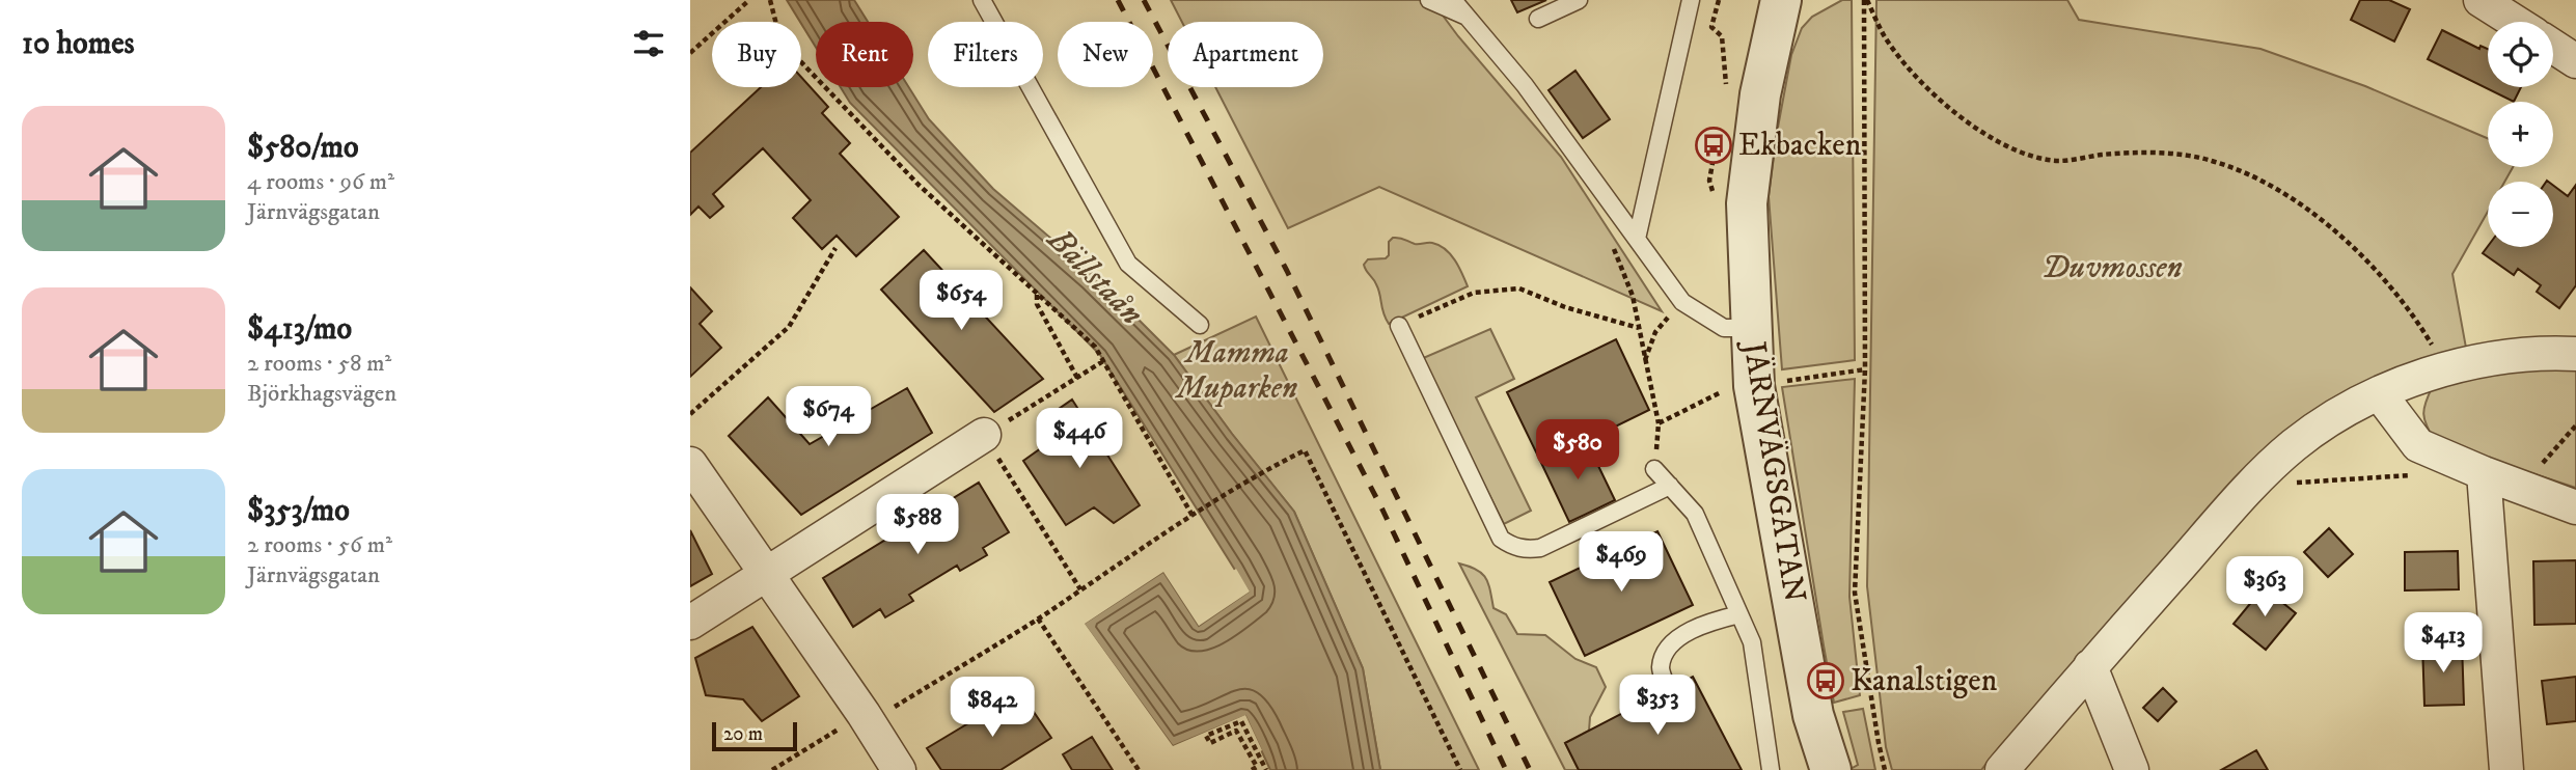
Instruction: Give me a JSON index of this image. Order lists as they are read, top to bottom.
{
  "streets": {
    "street": ["JÄRNVÄGSGATAN"]
  },
  "water": ["Bällstaån"],
  "parks": ["Duvmossen", "Mamma Muparken"],
  "places": {
    "bus stop": ["Ekbacken", "Kanalstigen"]
  },
  "scale_bar": "20 m",
  "page": {
    "heading": "10 homes",
    "map_buttons": ["+", "−"],
    "chip": [
      "Buy",
      "Rent",
      "Filters",
      "New",
      "Apartment"
    ],
    "list": [
      {
        "name": "$580/mo",
        "note": "4 rooms · 96 m² · Järnvägsgatan"
      },
      {
        "name": "$413/mo",
        "note": "2 rooms · 58 m² · Björkhagsvägen"
      },
      {
        "name": "$353/mo",
        "note": "2 rooms · 56 m² · Järnvägsgatan"
      }
    ],
    "price": [
      "$654",
      "$674",
      "$446",
      "$580",
      "$588",
      "$469",
      "$363",
      "$413",
      "$353",
      "$842"
    ],
    "scale": "20 m"
  }
}
